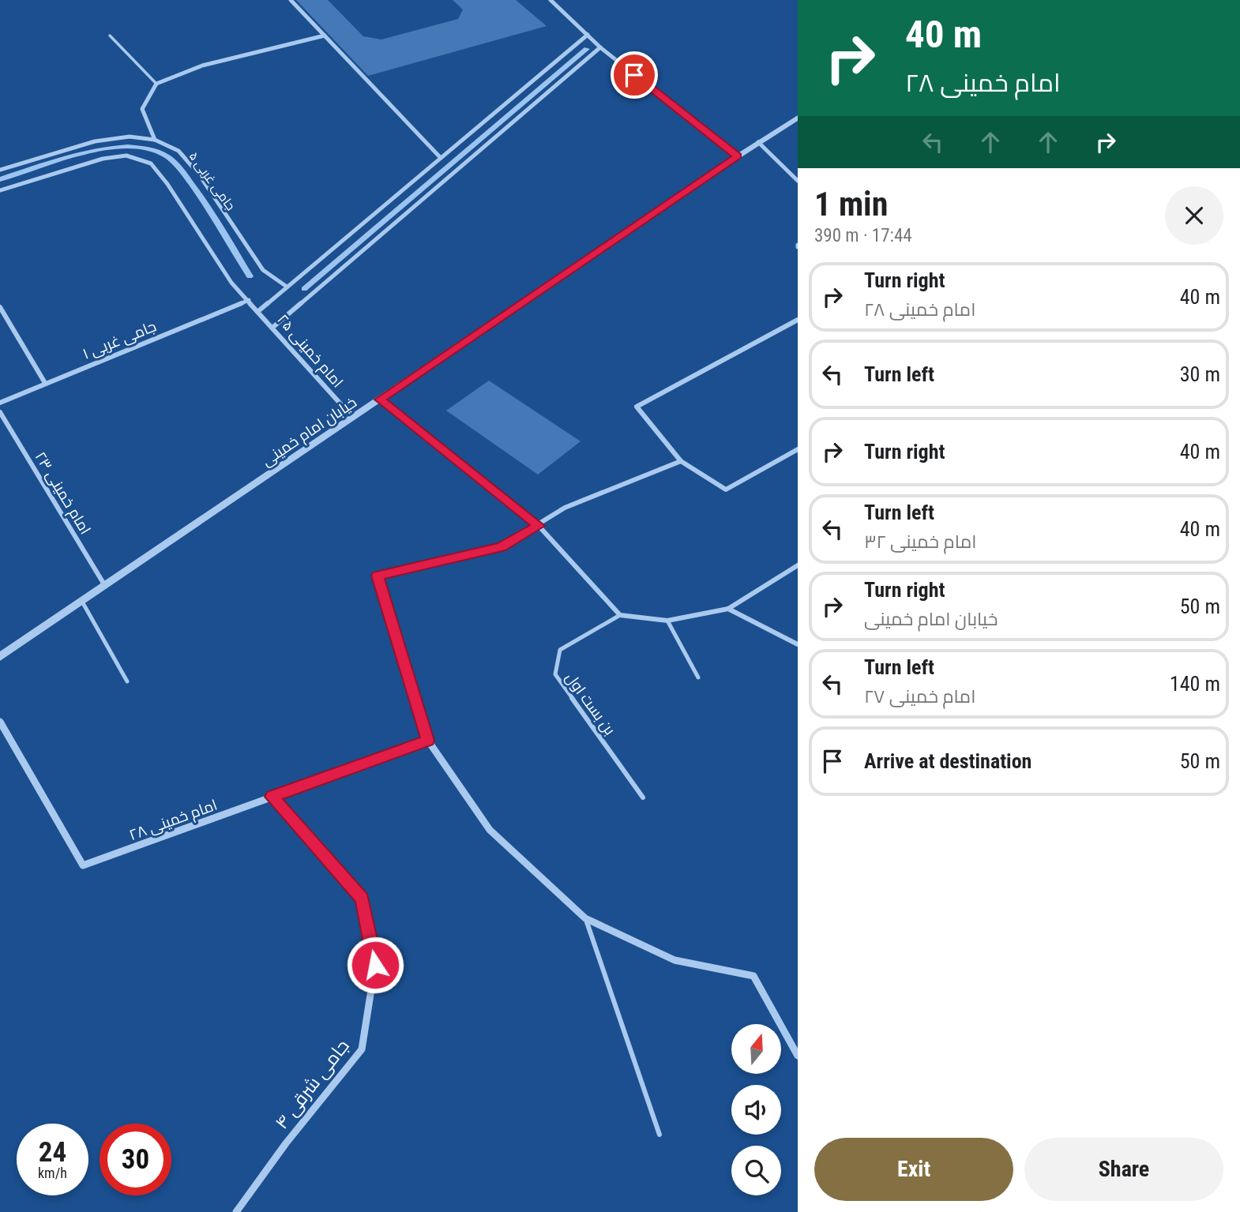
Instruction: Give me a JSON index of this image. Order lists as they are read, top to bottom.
{
  "streets": {
    "street": [
      "جامی غربی ۵",
      "جامی غربی ۱",
      "امام خمینی ۲۵",
      "خیابان امام خمینی",
      "امام خمینی ۲۳",
      "امام خمینی ۲۸",
      "جامی شرقی ۴"
    ],
    "lane": ["بن بست اول"]
  },
  "crossings": [
    ["جامی غربی ۱", "امام خمینی ۲۵"],
    ["امام خمینی ۲۵", "خیابان امام خمینی"],
    ["خیابان امام خمینی", "امام خمینی ۲۳"],
    ["امام خمینی ۲۸", "جامی شرقی ۴"]
  ],
  "north": "top",
  "page": {
    "turn": ["40 m", "امام خمینی ۲۸"],
    "heading": ["1 min", "390 m · 17:44"],
    "list": [
      {
        "name": "Turn right",
        "note": "امام خمینی ۲۸",
        "value": "40 m"
      },
      {
        "name": "Turn left",
        "value": "30 m"
      },
      {
        "name": "Turn right",
        "value": "40 m"
      },
      {
        "name": "Turn left",
        "note": "امام خمینی ۳۲",
        "value": "40 m"
      },
      {
        "name": "Turn right",
        "note": "خیابان امام خمینی",
        "value": "50 m"
      },
      {
        "name": "Turn left",
        "note": "امام خمینی ۲۷",
        "value": "140 m"
      },
      {
        "name": "Arrive at destination",
        "value": "50 m"
      }
    ],
    "speed": "24 km/h",
    "limit": "30",
    "buttons": ["Exit", "Share"]
  }
}
